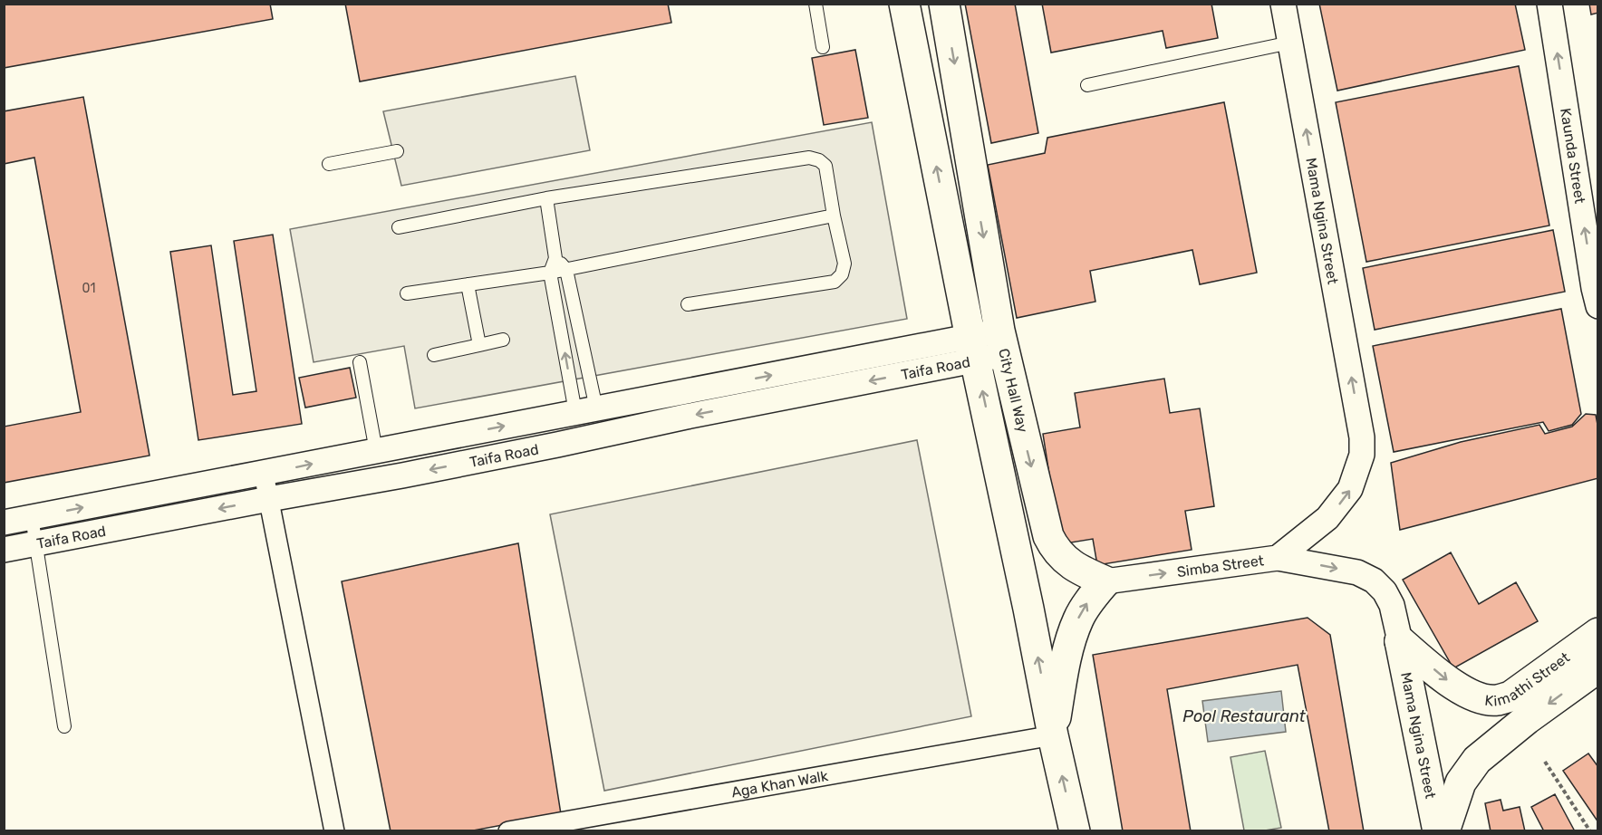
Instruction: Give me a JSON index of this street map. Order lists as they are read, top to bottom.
{
  "streets": {
    "street": [
      "Kaunda Street",
      "Mama Ngina Street",
      "Taifa Road",
      "City Hall Way",
      "Simba Street",
      "Kimathi Street",
      "Aga Khan Walk"
    ]
  },
  "crossings": [
    ["Mama Ngina Street", "Simba Street"],
    ["Mama Ngina Street", "Kimathi Street"],
    ["Taifa Road", "City Hall Way"],
    ["City Hall Way", "Simba Street"],
    ["City Hall Way", "Aga Khan Walk"]
  ],
  "one_way": ["Kaunda Street", "Mama Ngina Street", "Simba Street"],
  "water": ["Pool Restaurant"],
  "house_numbers": ["01"]
}
